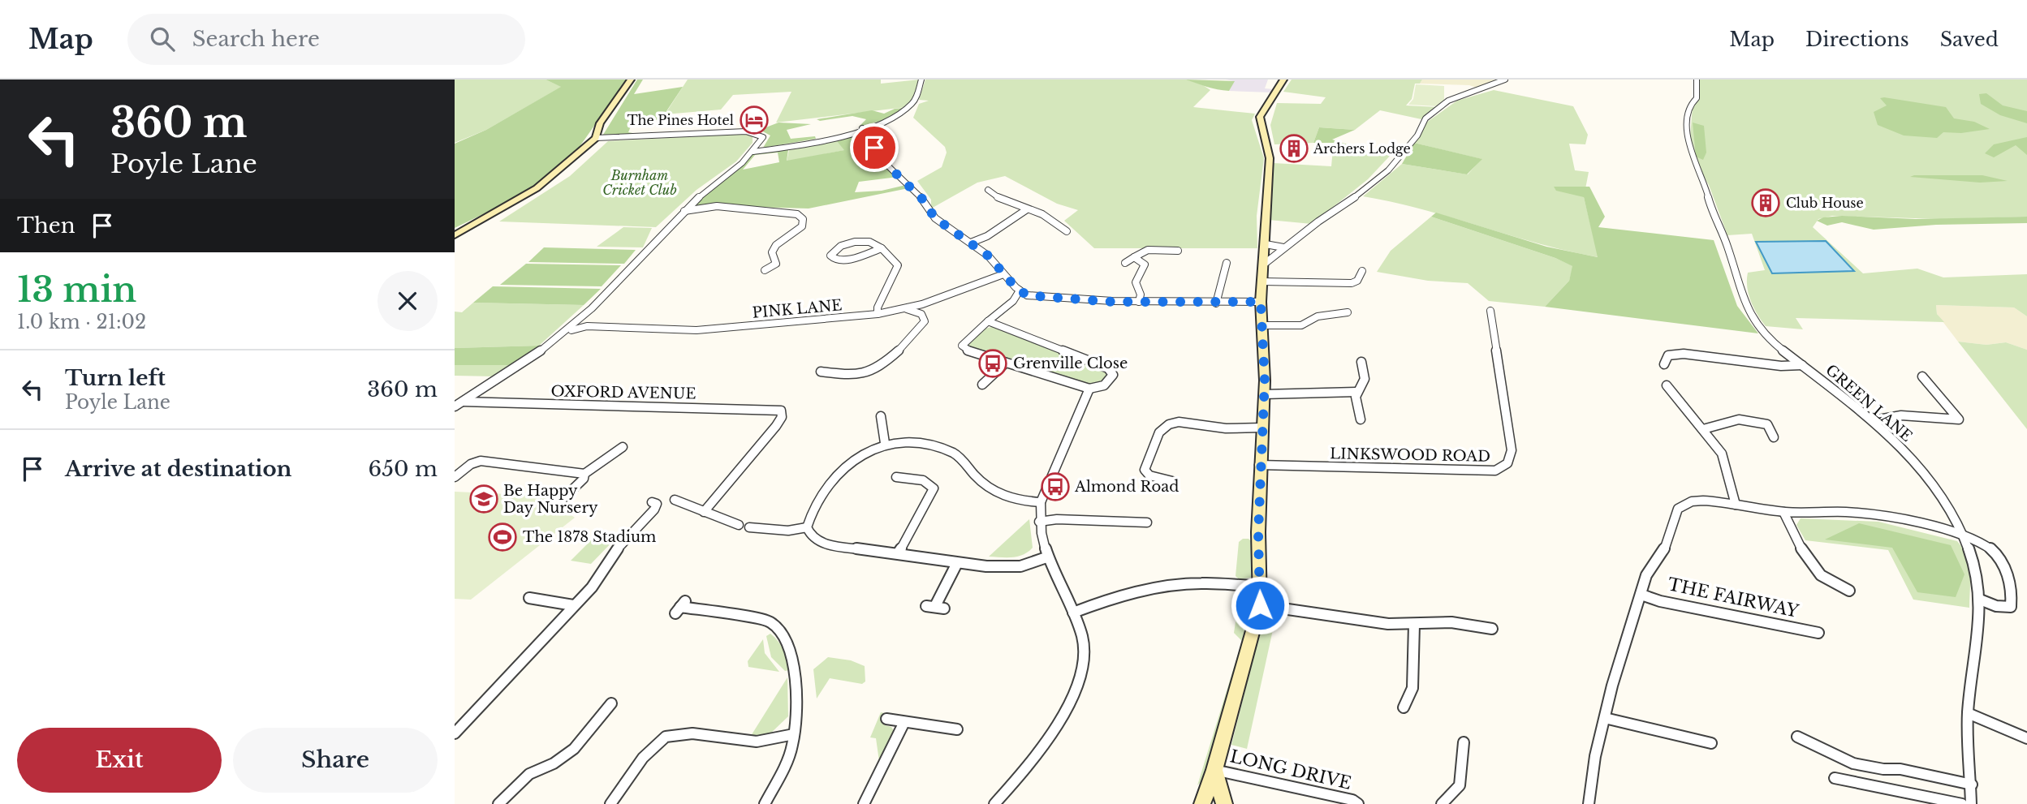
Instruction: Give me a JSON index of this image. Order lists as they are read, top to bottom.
{
  "streets": {
    "street": [
      "PINK LANE",
      "OXFORD AVENUE",
      "GREEN LANE",
      "LINKSWOOD ROAD",
      "THE FAIRWAY",
      "LONG DRIVE"
    ]
  },
  "crossings": [
    ["GREEN LANE", "THE FAIRWAY"]
  ],
  "parks": ["Burnham Cricket Club"],
  "places": {
    "hotel": ["The Pines Hotel"],
    "building": ["Archers Lodge", "Club House"],
    "bus stop": ["Grenville Close", "Almond Road"],
    "school or university": ["Be Happy Day Nursery"],
    "sports": ["The 1878 Stadium"]
  },
  "page": {
    "header": "Map",
    "search": "Search here",
    "nav": ["Map", "Directions", "Saved"],
    "turn": ["360 m", "Poyle Lane"],
    "then": "Then",
    "heading": ["13 min", "1.0 km · 21:02"],
    "list": [
      {
        "name": "Turn left",
        "note": "Poyle Lane",
        "value": "360 m"
      },
      {
        "name": "Arrive at destination",
        "value": "650 m"
      }
    ],
    "buttons": ["Exit", "Share"]
  }
}
